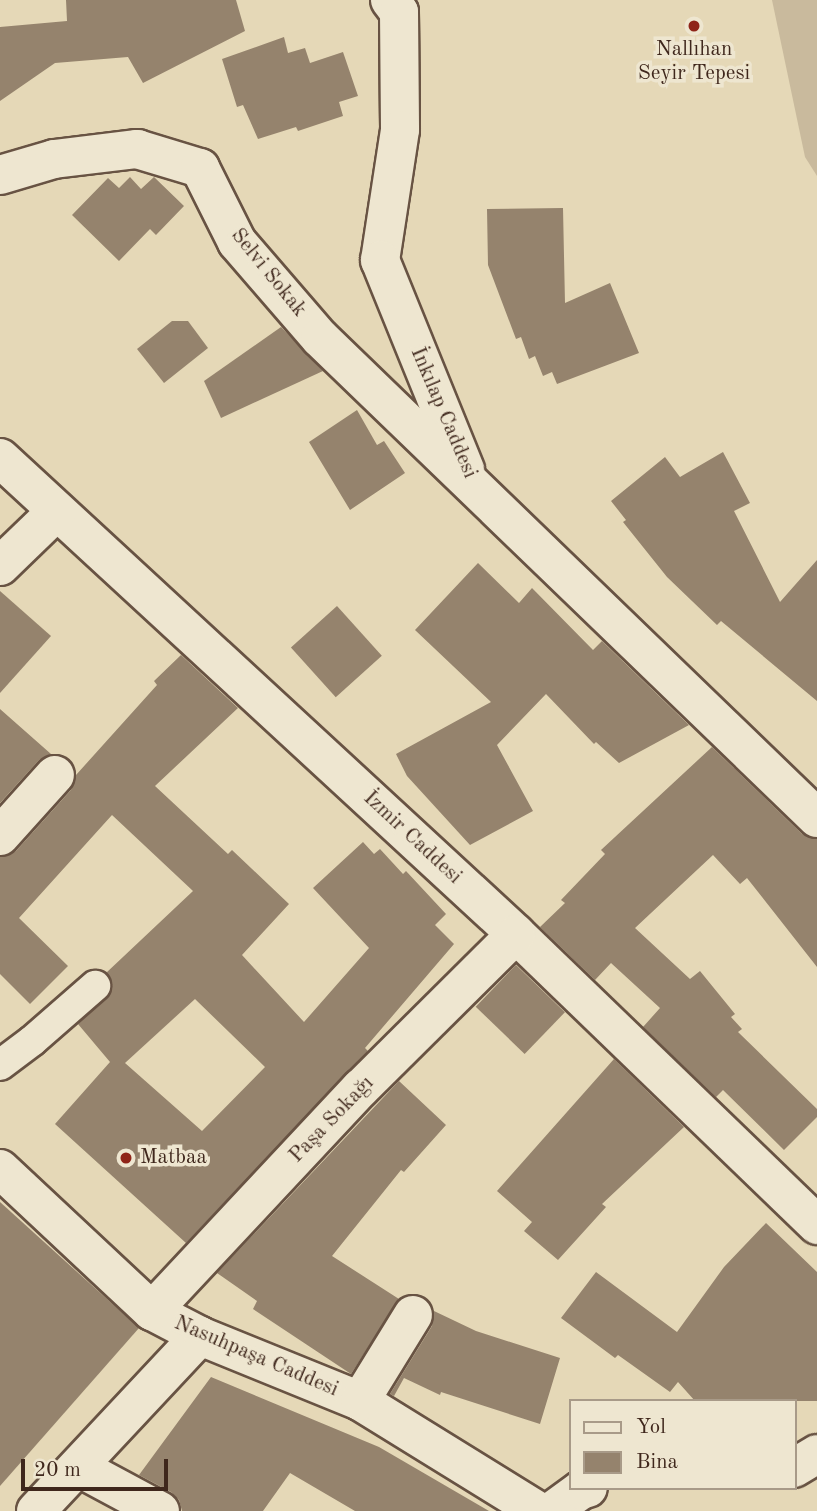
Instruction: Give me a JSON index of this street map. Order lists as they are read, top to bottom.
{
  "streets": {
    "street": [
      "Selvi Sokak",
      "İnkılap Caddesi",
      "İzmir Caddesi",
      "Paşa Sokağı",
      "Nasuhpaşa Caddesi"
    ]
  },
  "crossings": [
    ["Selvi Sokak", "İnkılap Caddesi"],
    ["İzmir Caddesi", "Paşa Sokağı"],
    ["Paşa Sokağı", "Nasuhpaşa Caddesi"]
  ],
  "places": ["Nallıhan Seyir Tepesi", "Matbaa"],
  "legend": ["Yol", "Bina"],
  "scale_bar": "20 m"
}
